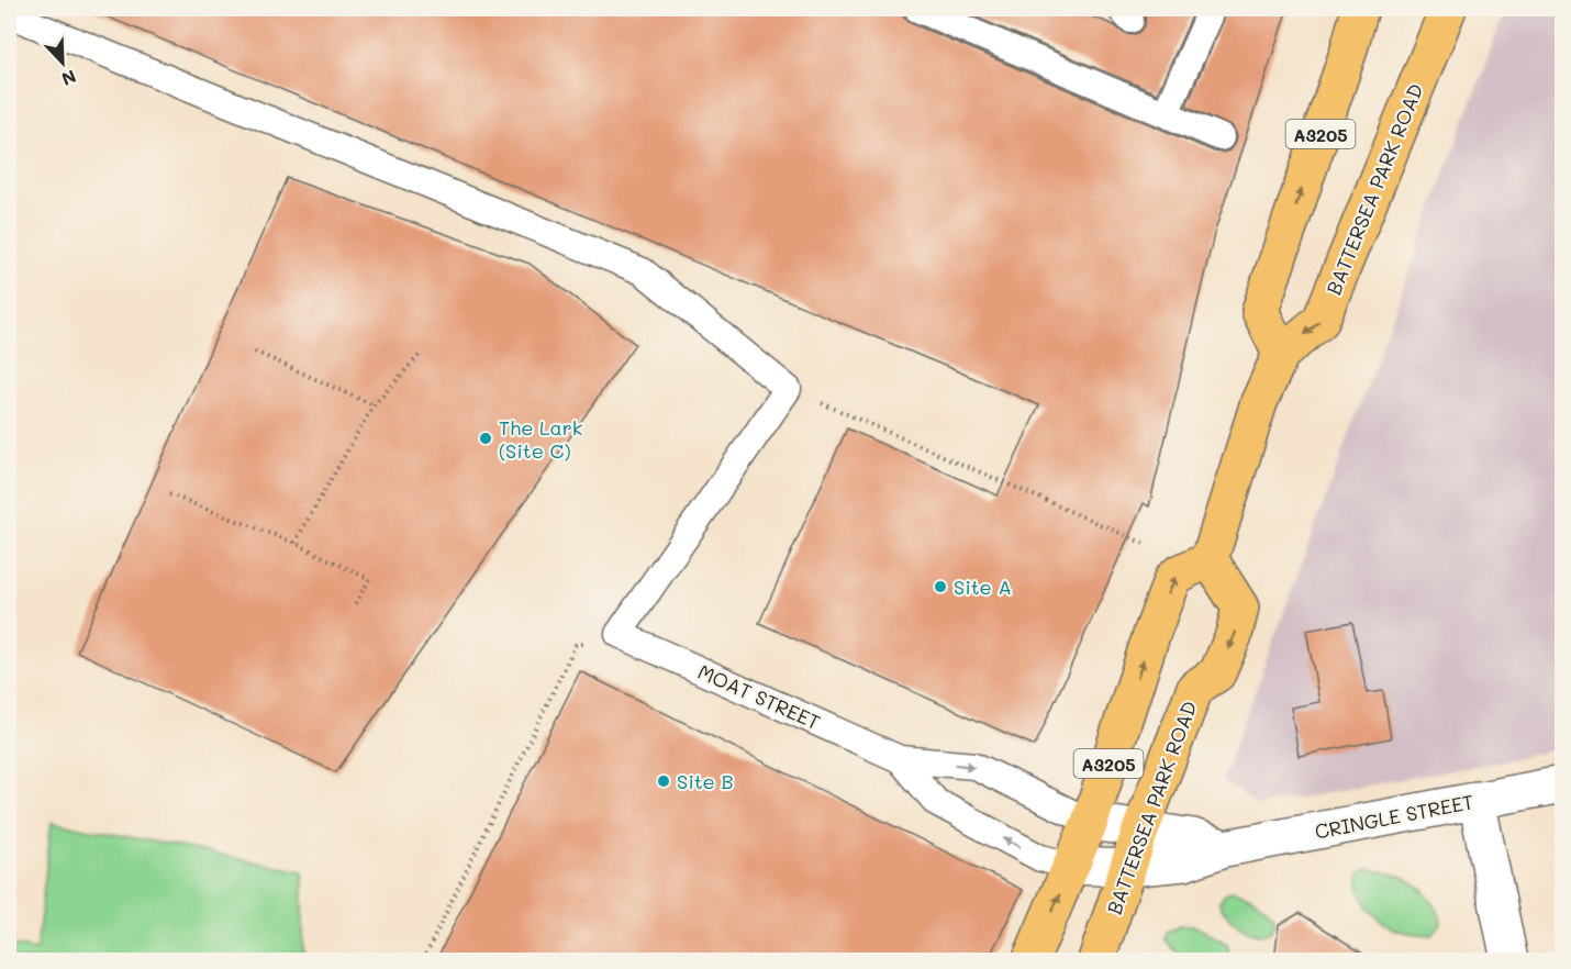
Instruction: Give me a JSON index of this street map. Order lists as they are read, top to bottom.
{
  "streets": {
    "highway": ["A3205", "BATTERSEA PARK ROAD"],
    "street": ["CRINGLE STREET"],
    "lane": ["MOAT STREET"]
  },
  "crossings": [
    ["A3205", "BATTERSEA PARK ROAD"],
    ["A3205", "MOAT STREET"],
    ["A3205", "CRINGLE STREET"],
    ["BATTERSEA PARK ROAD", "CRINGLE STREET"],
    ["MOAT STREET", "CRINGLE STREET"]
  ],
  "places": ["The Lark (Site C)", "Site A", "Site B"],
  "north": "bottom right"
}
